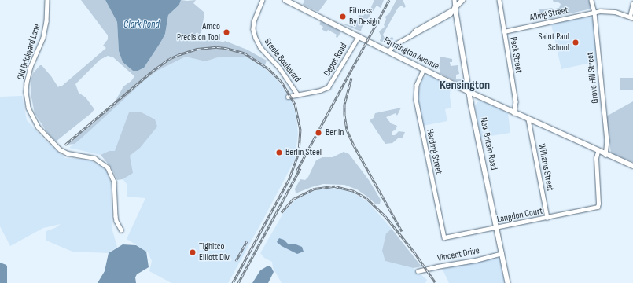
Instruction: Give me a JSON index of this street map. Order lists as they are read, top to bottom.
{
  "streets": {
    "main road": ["Farmington Avenue", "New Britain Road"],
    "street": [
      "Alling Street",
      "Old Brickyard Lane",
      "Peck Street",
      "Depot Road",
      "Steele Boulevard",
      "Grove Hill Street",
      "Harding Street",
      "Williams Street",
      "Langdon Court",
      "Vincent Drive"
    ]
  },
  "crossings": [
    ["Alling Street", "Peck Street"],
    ["Alling Street", "Grove Hill Street"],
    ["Farmington Avenue", "Peck Street"],
    ["Farmington Avenue", "Depot Road"],
    ["Farmington Avenue", "Grove Hill Street"],
    ["Farmington Avenue", "New Britain Road"],
    ["Farmington Avenue", "Harding Street"],
    ["Farmington Avenue", "Williams Street"],
    ["Farmington Avenue", "Langdon Court"],
    ["Depot Road", "Steele Boulevard"],
    ["New Britain Road", "Langdon Court"],
    ["New Britain Road", "Vincent Drive"],
    ["Harding Street", "Langdon Court"],
    ["Williams Street", "Langdon Court"]
  ],
  "districts": ["Kensington"],
  "water": ["Clark Pond"],
  "places": [
    "Fitness By Design",
    "Amco Precision Tool",
    "Saint Paul School",
    "Berlin",
    "Berlin Steel",
    "Tighitco Elliott Div."
  ]
}
